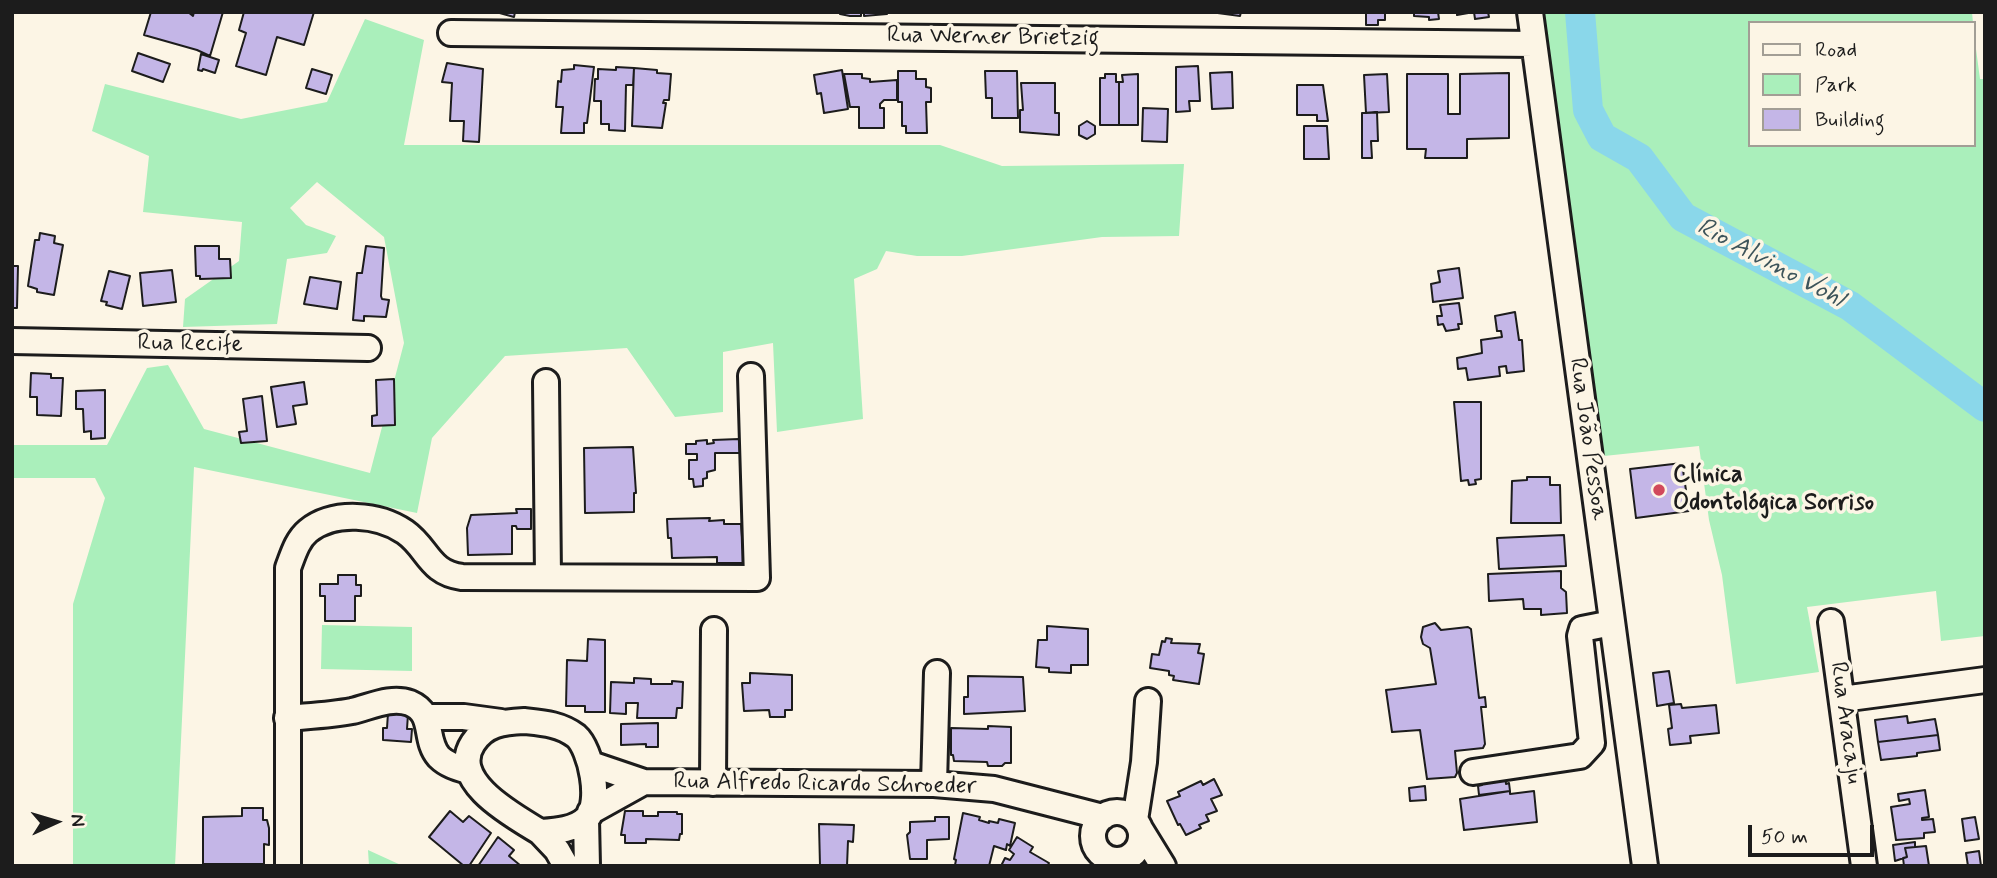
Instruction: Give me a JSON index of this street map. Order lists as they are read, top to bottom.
{
  "streets": {
    "street": [
      "Rua Werner Brietzig",
      "Rua Recife",
      "Rua João Pessoa",
      "Rua Aracaju",
      "Rua Alfredo Ricardo Schroeder"
    ]
  },
  "crossings": [
    ["Rua Werner Brietzig", "Rua João Pessoa"]
  ],
  "water": ["Rio Alvino Vohl"],
  "places": ["Clínica Odontológica Sorriso"],
  "legend": ["Road", "Park", "Building"],
  "scale_bar": "50 m",
  "north": "right"
}
